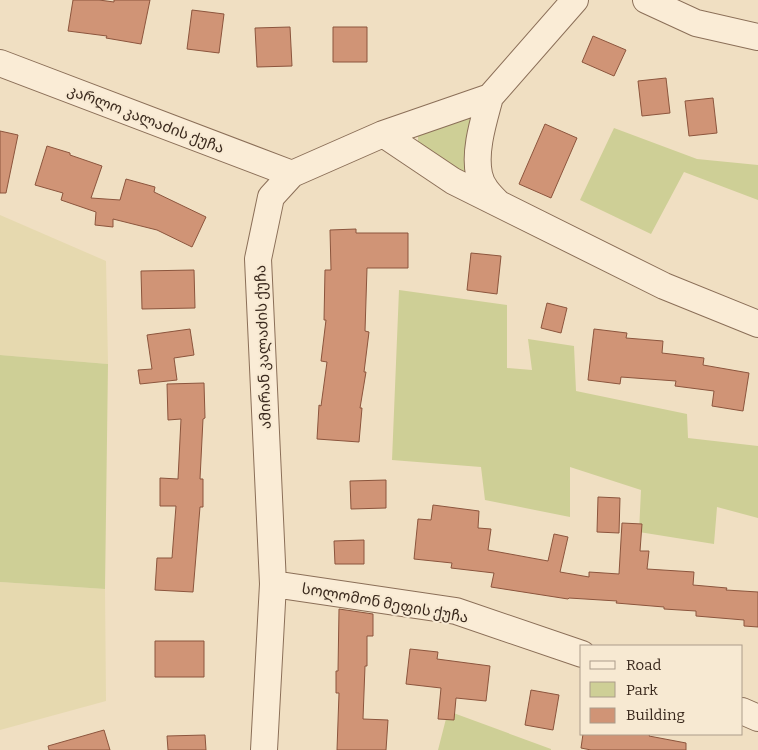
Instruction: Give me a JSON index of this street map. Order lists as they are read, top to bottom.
{
  "streets": {
    "street": ["კარლო კალაძის ქუჩა", "ამირან კალაძის ქუჩა", "სოლომონ მეფის ქუჩა"]
  },
  "crossings": [
    ["კარლო კალაძის ქუჩა", "ამირან კალაძის ქუჩა"],
    ["ამირან კალაძის ქუჩა", "სოლომონ მეფის ქუჩა"]
  ],
  "legend": ["Road", "Park", "Building"]
}
